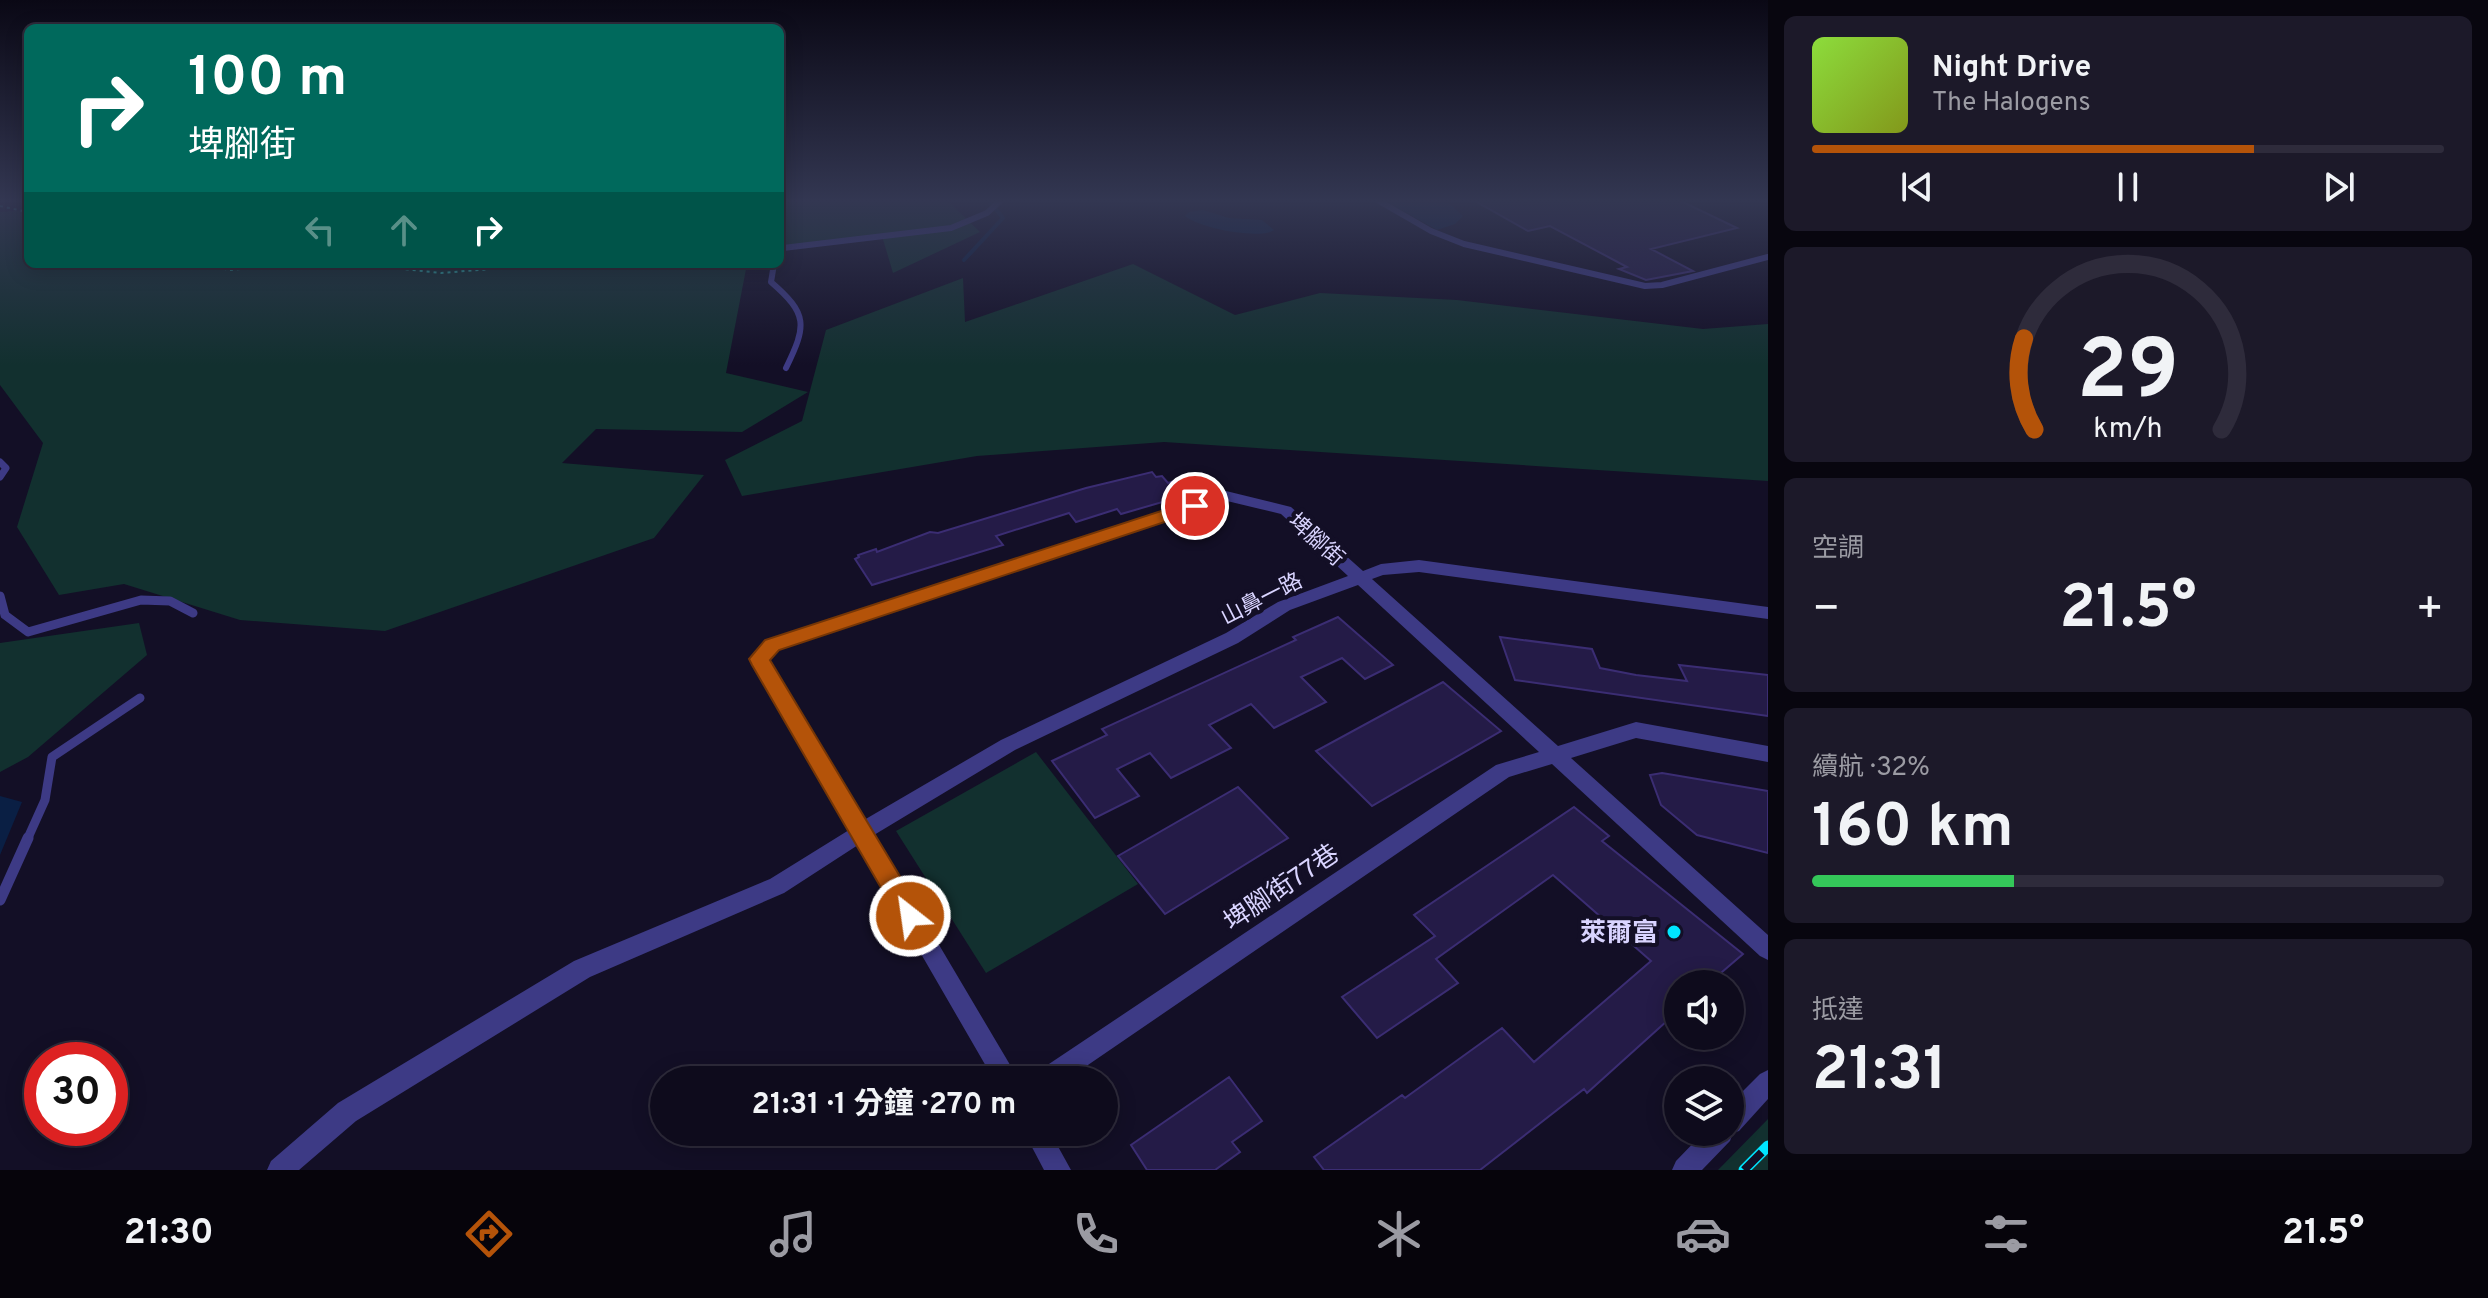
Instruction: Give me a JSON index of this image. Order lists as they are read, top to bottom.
{
  "streets": {
    "street": ["埤腳街", "山鼻一路", "埤腳街77巷"]
  },
  "crossings": [
    ["埤腳街", "山鼻一路"],
    ["埤腳街", "埤腳街77巷"]
  ],
  "places": ["萊爾富"],
  "page": {
    "turn": ["100 m", "埤腳街"],
    "song": ["Night Drive", "The Halogens"],
    "tile": [
      "空調",
      ["續航 · 32%", "160 km"],
      ["抵達", "21:31"]
    ],
    "heat": ["−", "21.5°", "+"],
    "limit": "30",
    "trip": "21:31 · 1 分鐘 · 270 m",
    "tabs": ["21:30", "21.5°"],
    "gauge": ["29", "km/h"]
  }
}
